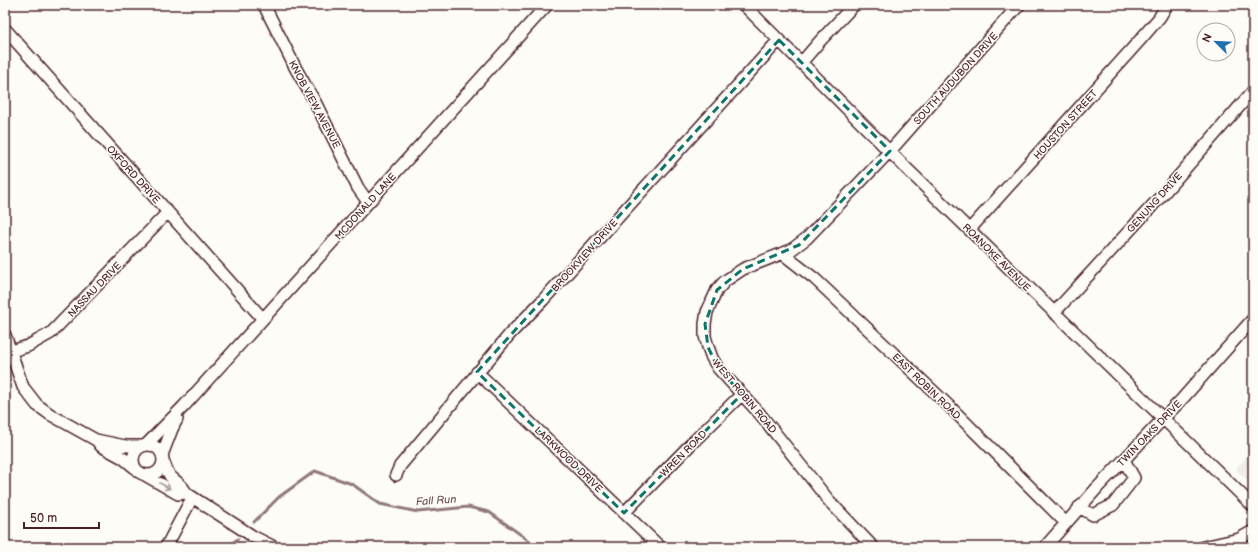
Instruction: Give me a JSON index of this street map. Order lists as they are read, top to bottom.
{
  "streets": {
    "street": [
      "SOUTH AUDUBON DRIVE",
      "KNOB VIEW AVENUE",
      "HOUSTON STREET",
      "OXFORD DRIVE",
      "GENUNG DRIVE",
      "MCDONALD LANE",
      "BROOKVIEW DRIVE",
      "ROANOKE AVENUE",
      "NASSAU DRIVE",
      "EAST ROBIN ROAD",
      "WEST ROBIN ROAD",
      "TWIN OAKS DRIVE",
      "WREN ROAD",
      "LARKWOOD DRIVE"
    ]
  },
  "crossings": [
    ["SOUTH AUDUBON DRIVE", "ROANOKE AVENUE"],
    ["SOUTH AUDUBON DRIVE", "EAST ROBIN ROAD"],
    ["SOUTH AUDUBON DRIVE", "WEST ROBIN ROAD"],
    ["KNOB VIEW AVENUE", "MCDONALD LANE"],
    ["HOUSTON STREET", "ROANOKE AVENUE"],
    ["OXFORD DRIVE", "MCDONALD LANE"],
    ["OXFORD DRIVE", "NASSAU DRIVE"],
    ["GENUNG DRIVE", "ROANOKE AVENUE"],
    ["BROOKVIEW DRIVE", "ROANOKE AVENUE"],
    ["BROOKVIEW DRIVE", "LARKWOOD DRIVE"],
    ["ROANOKE AVENUE", "TWIN OAKS DRIVE"],
    ["EAST ROBIN ROAD", "WEST ROBIN ROAD"],
    ["EAST ROBIN ROAD", "TWIN OAKS DRIVE"],
    ["WEST ROBIN ROAD", "WREN ROAD"],
    ["WREN ROAD", "LARKWOOD DRIVE"]
  ],
  "water": ["Fall Run"],
  "scale_bar": "50 m",
  "north": "top left"
}
